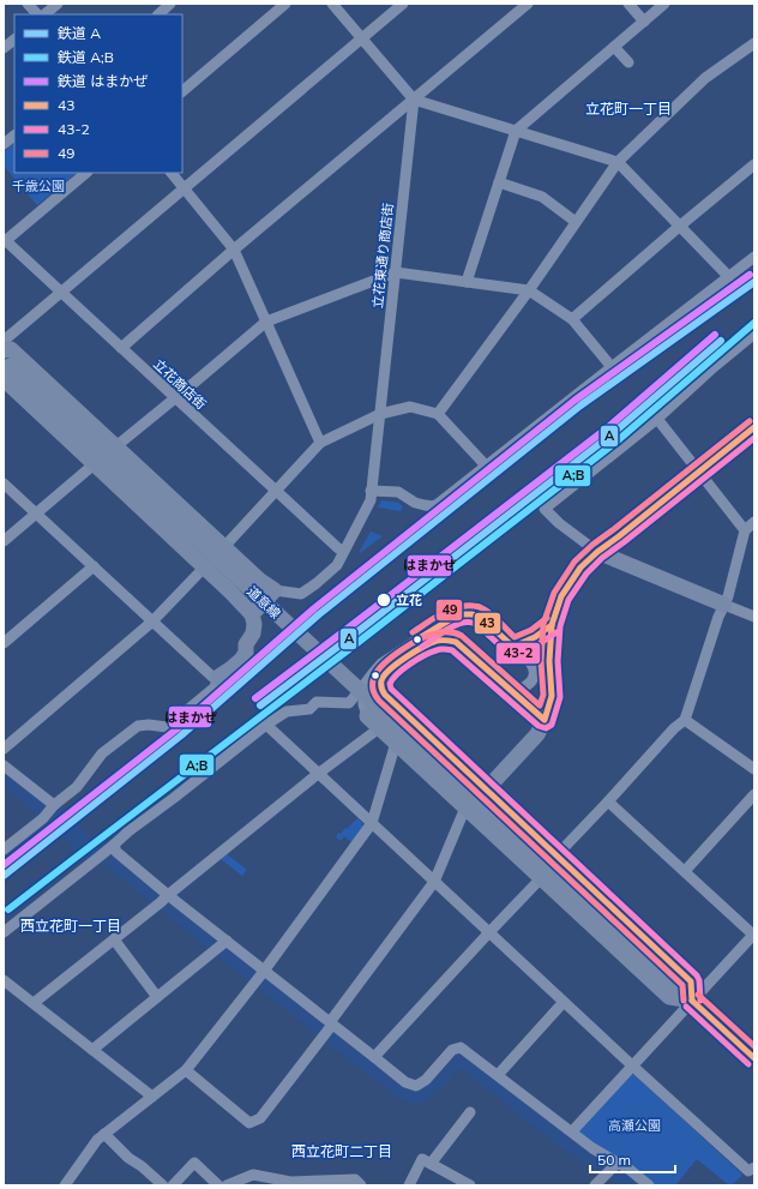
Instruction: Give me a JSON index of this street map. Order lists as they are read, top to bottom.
{
  "streets": {
    "street": ["立花東通り商店街", "立花商店街", "道意線"]
  },
  "districts": ["立花町一丁目", "西立花町一丁目", "西立花町二丁目"],
  "parks": ["千歳公園", "高瀬公園"],
  "places": ["立花"],
  "lines": [
    "rail line はまかぜ",
    "rail line A",
    "rail line A;B",
    "transit line 49",
    "transit line 43",
    "transit line 43-2"
  ],
  "legend": [
    "鉄道 A",
    "鉄道 A;B",
    "鉄道 はまかぜ",
    "43",
    "43-2",
    "49"
  ],
  "scale_bar": "50 m"
}
